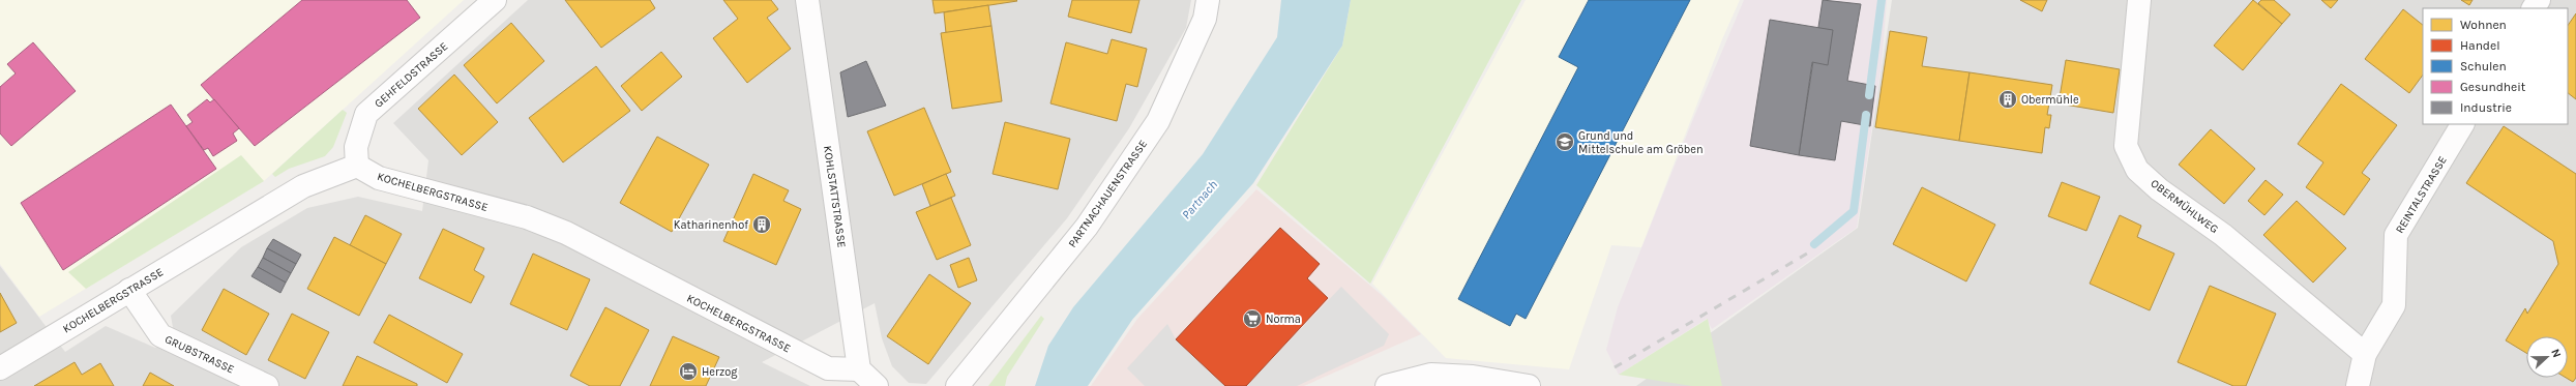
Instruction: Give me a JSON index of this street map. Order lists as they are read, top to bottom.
{
  "streets": {
    "street": [
      "GEHFELDSTRASSE",
      "KOCHELBERGSTRASSE",
      "PARTNACHAUENSTRASSE",
      "REINTALSTRASSE",
      "KOHLSTATTSTRASSE",
      "OBERMÜHLWEG",
      "GRUBSTRASSE"
    ]
  },
  "crossings": [
    ["GEHFELDSTRASSE", "KOCHELBERGSTRASSE"],
    ["KOCHELBERGSTRASSE", "KOHLSTATTSTRASSE"],
    ["KOCHELBERGSTRASSE", "GRUBSTRASSE"],
    ["REINTALSTRASSE", "OBERMÜHLWEG"]
  ],
  "water": ["Partnach"],
  "places": {
    "building": ["Obermühle", "Katharinenhof"],
    "school or university": ["Grund und Mittelschule am Gröben"],
    "supermarket": ["Norma"],
    "hotel": ["Herzog"]
  },
  "legend": [
    "Wohnen",
    "Handel",
    "Schulen",
    "Gesundheit",
    "Industrie"
  ],
  "north": "right"
}
